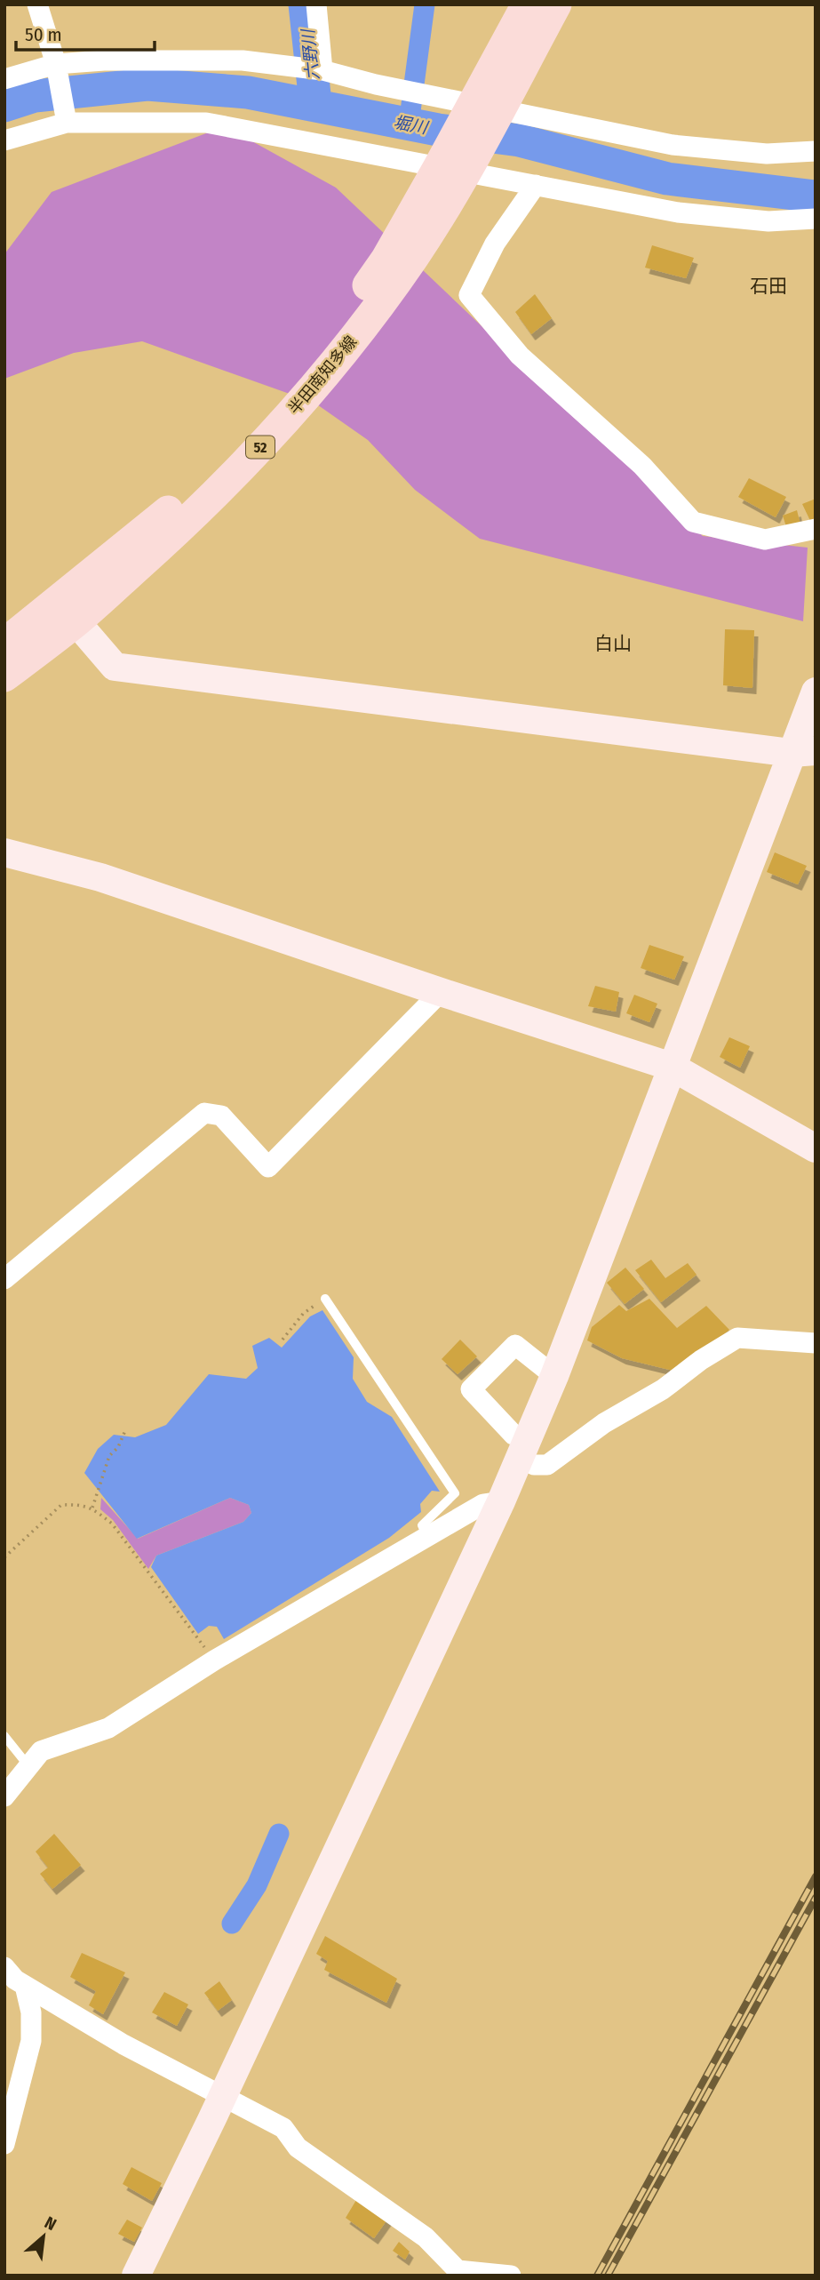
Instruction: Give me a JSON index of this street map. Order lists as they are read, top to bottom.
{
  "streets": {
    "main road": ["半田南知多線", "52"]
  },
  "districts": ["石田", "白山"],
  "water": ["六野川", "堀川"],
  "scale_bar": "50 m",
  "north": "top right"
}
